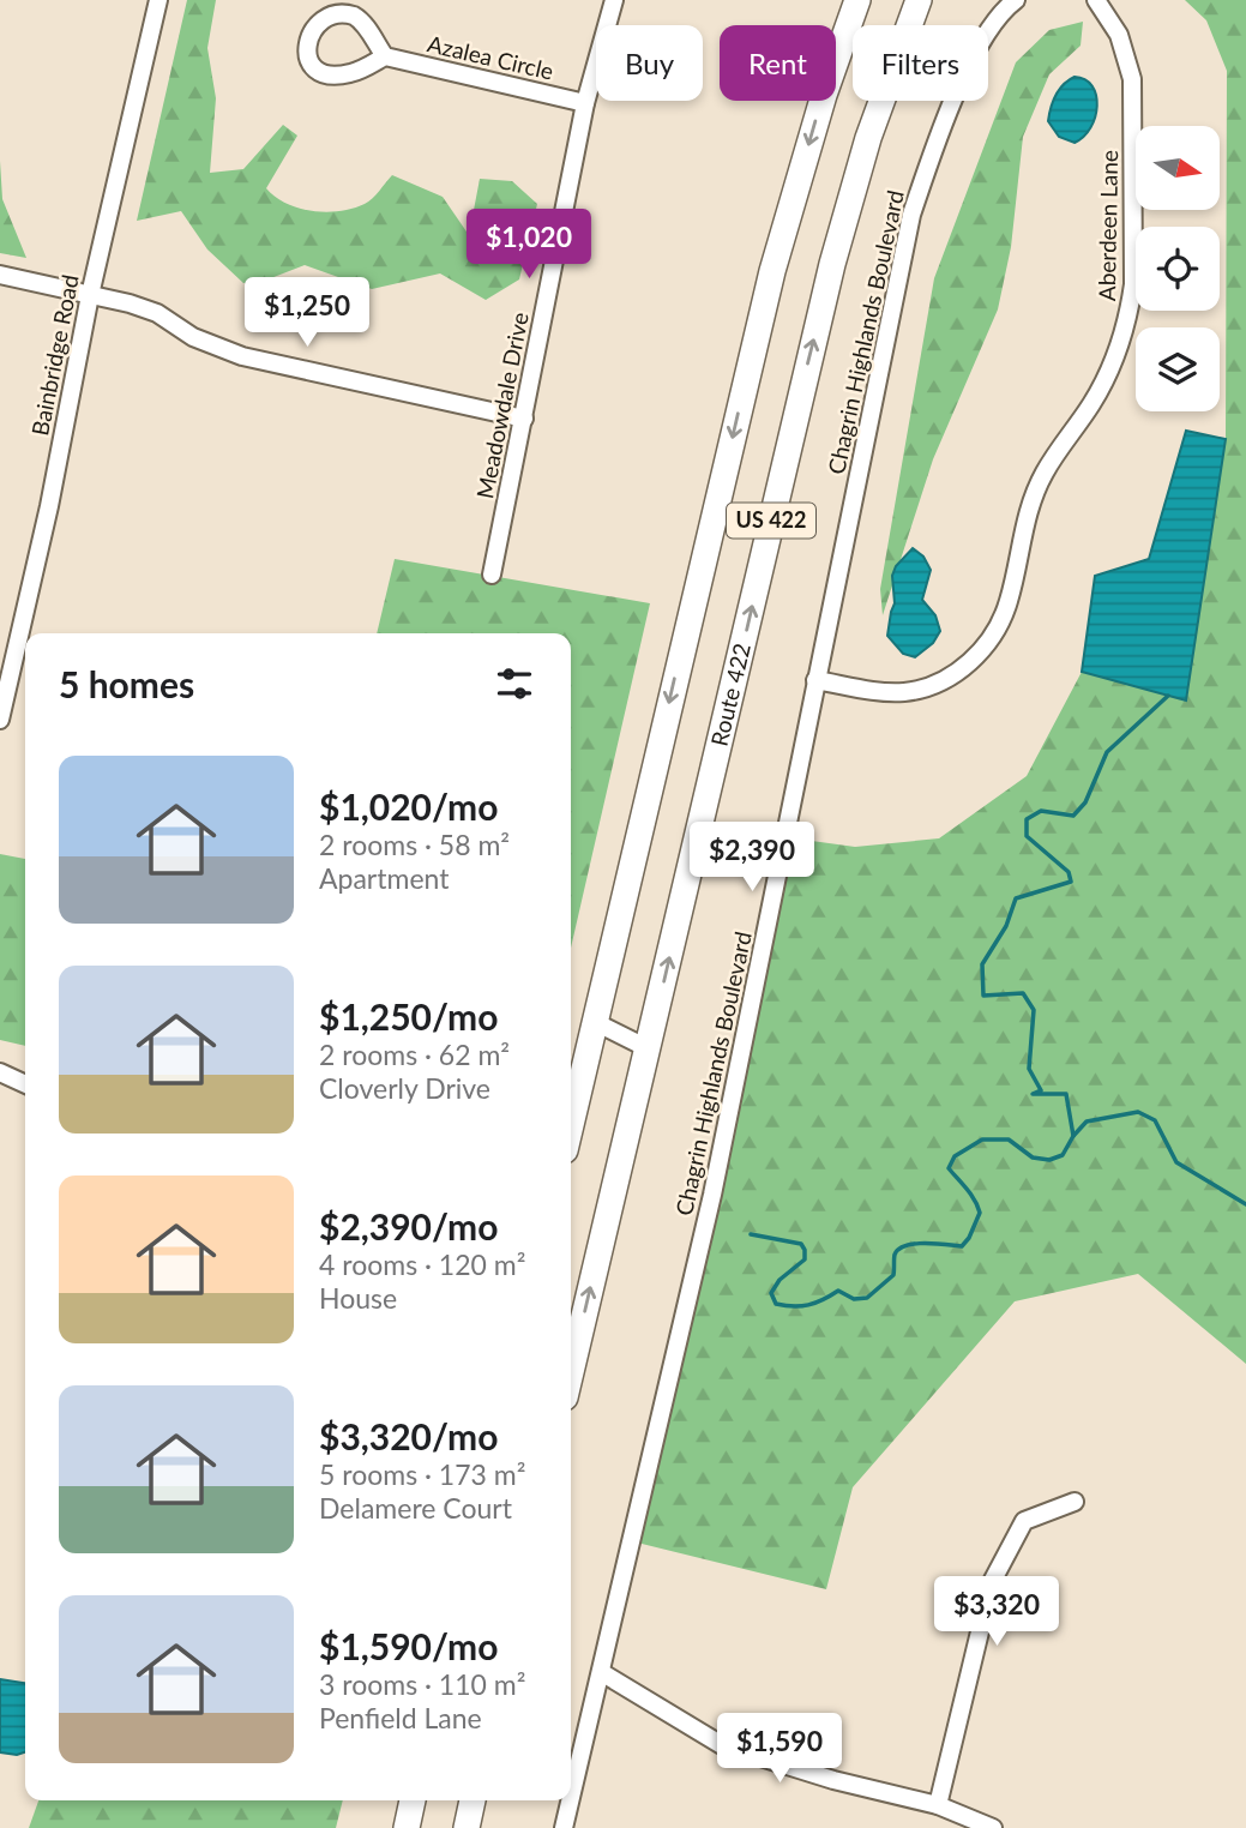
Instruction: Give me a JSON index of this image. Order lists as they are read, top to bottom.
{
  "streets": {
    "highway": ["US 422", "Route 422"],
    "street": [
      "Azalea Circle",
      "Aberdeen Lane",
      "Chagrin Highlands Boulevard",
      "Bainbridge Road",
      "Meadowdale Drive"
    ]
  },
  "crossings": [
    ["Azalea Circle", "Meadowdale Drive"],
    ["Aberdeen Lane", "Chagrin Highlands Boulevard"]
  ],
  "north": "right",
  "page": {
    "chip": ["Buy", "Rent", "Filters"],
    "price": [
      "$1,020",
      "$1,250",
      "$2,390",
      "$3,320",
      "$1,590"
    ],
    "heading": "5 homes",
    "list": [
      {
        "name": "$1,020/mo",
        "note": "2 rooms · 58 m² · Apartment"
      },
      {
        "name": "$1,250/mo",
        "note": "2 rooms · 62 m² · Cloverly Drive"
      },
      {
        "name": "$2,390/mo",
        "note": "4 rooms · 120 m² · House"
      },
      {
        "name": "$3,320/mo",
        "note": "5 rooms · 173 m² · Delamere Court"
      },
      {
        "name": "$1,590/mo",
        "note": "3 rooms · 110 m² · Penfield Lane"
      }
    ]
  }
}
